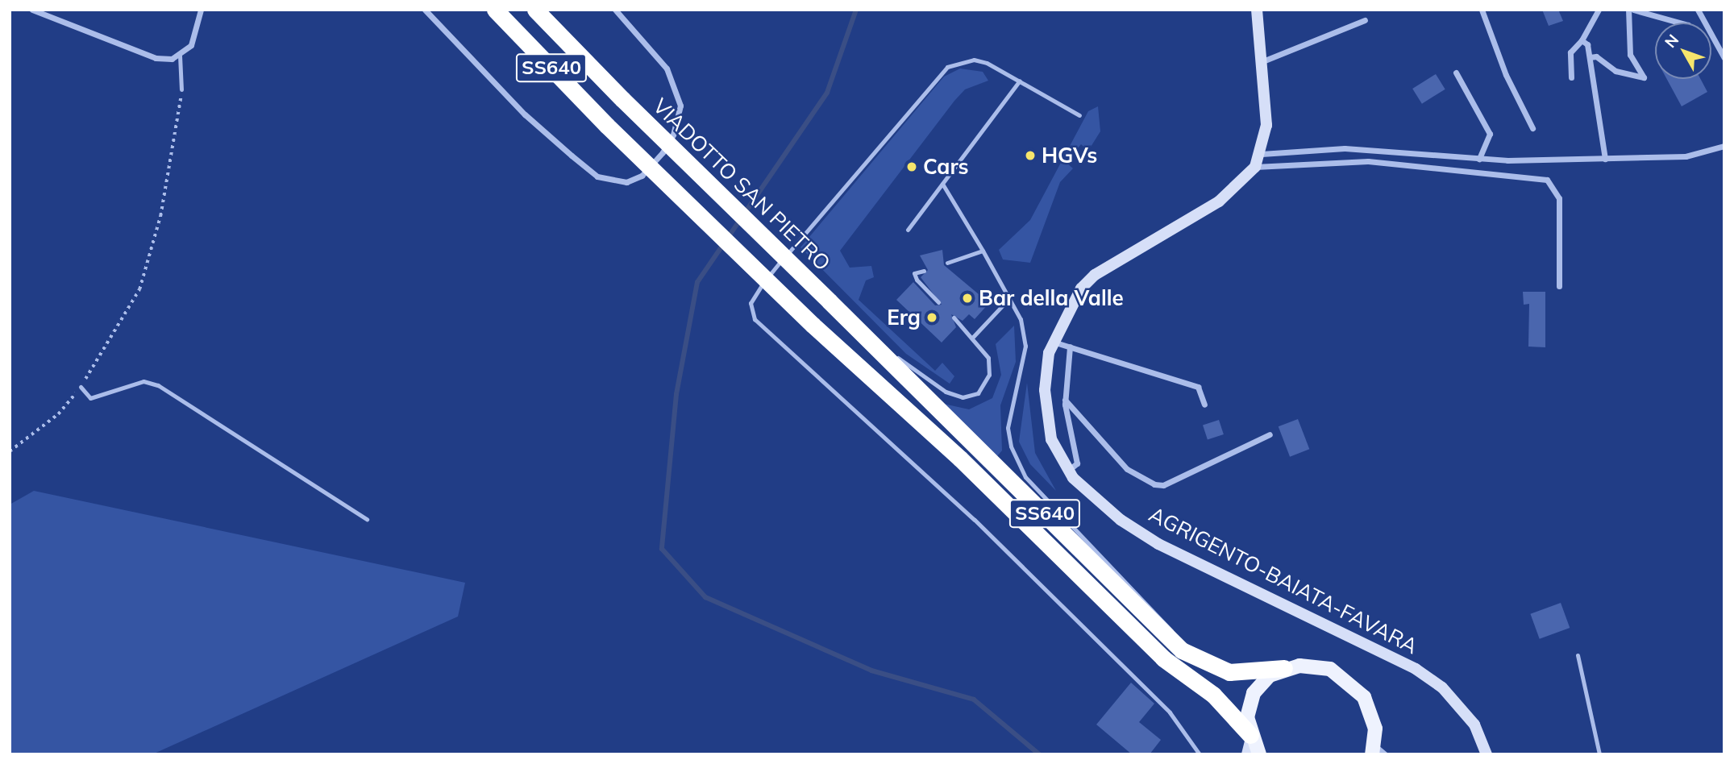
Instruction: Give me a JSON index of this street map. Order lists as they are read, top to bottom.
{
  "streets": {
    "highway": ["SS640", "VIADOTTO SAN PIETRO"],
    "street": ["AGRIGENTO-BAIATA-FAVARA"]
  },
  "crossings": [
    ["SS640", "VIADOTTO SAN PIETRO"]
  ],
  "places": [
    "HGVs",
    "Cars",
    "Bar della Valle",
    "Erg"
  ],
  "north": "top left"
}
